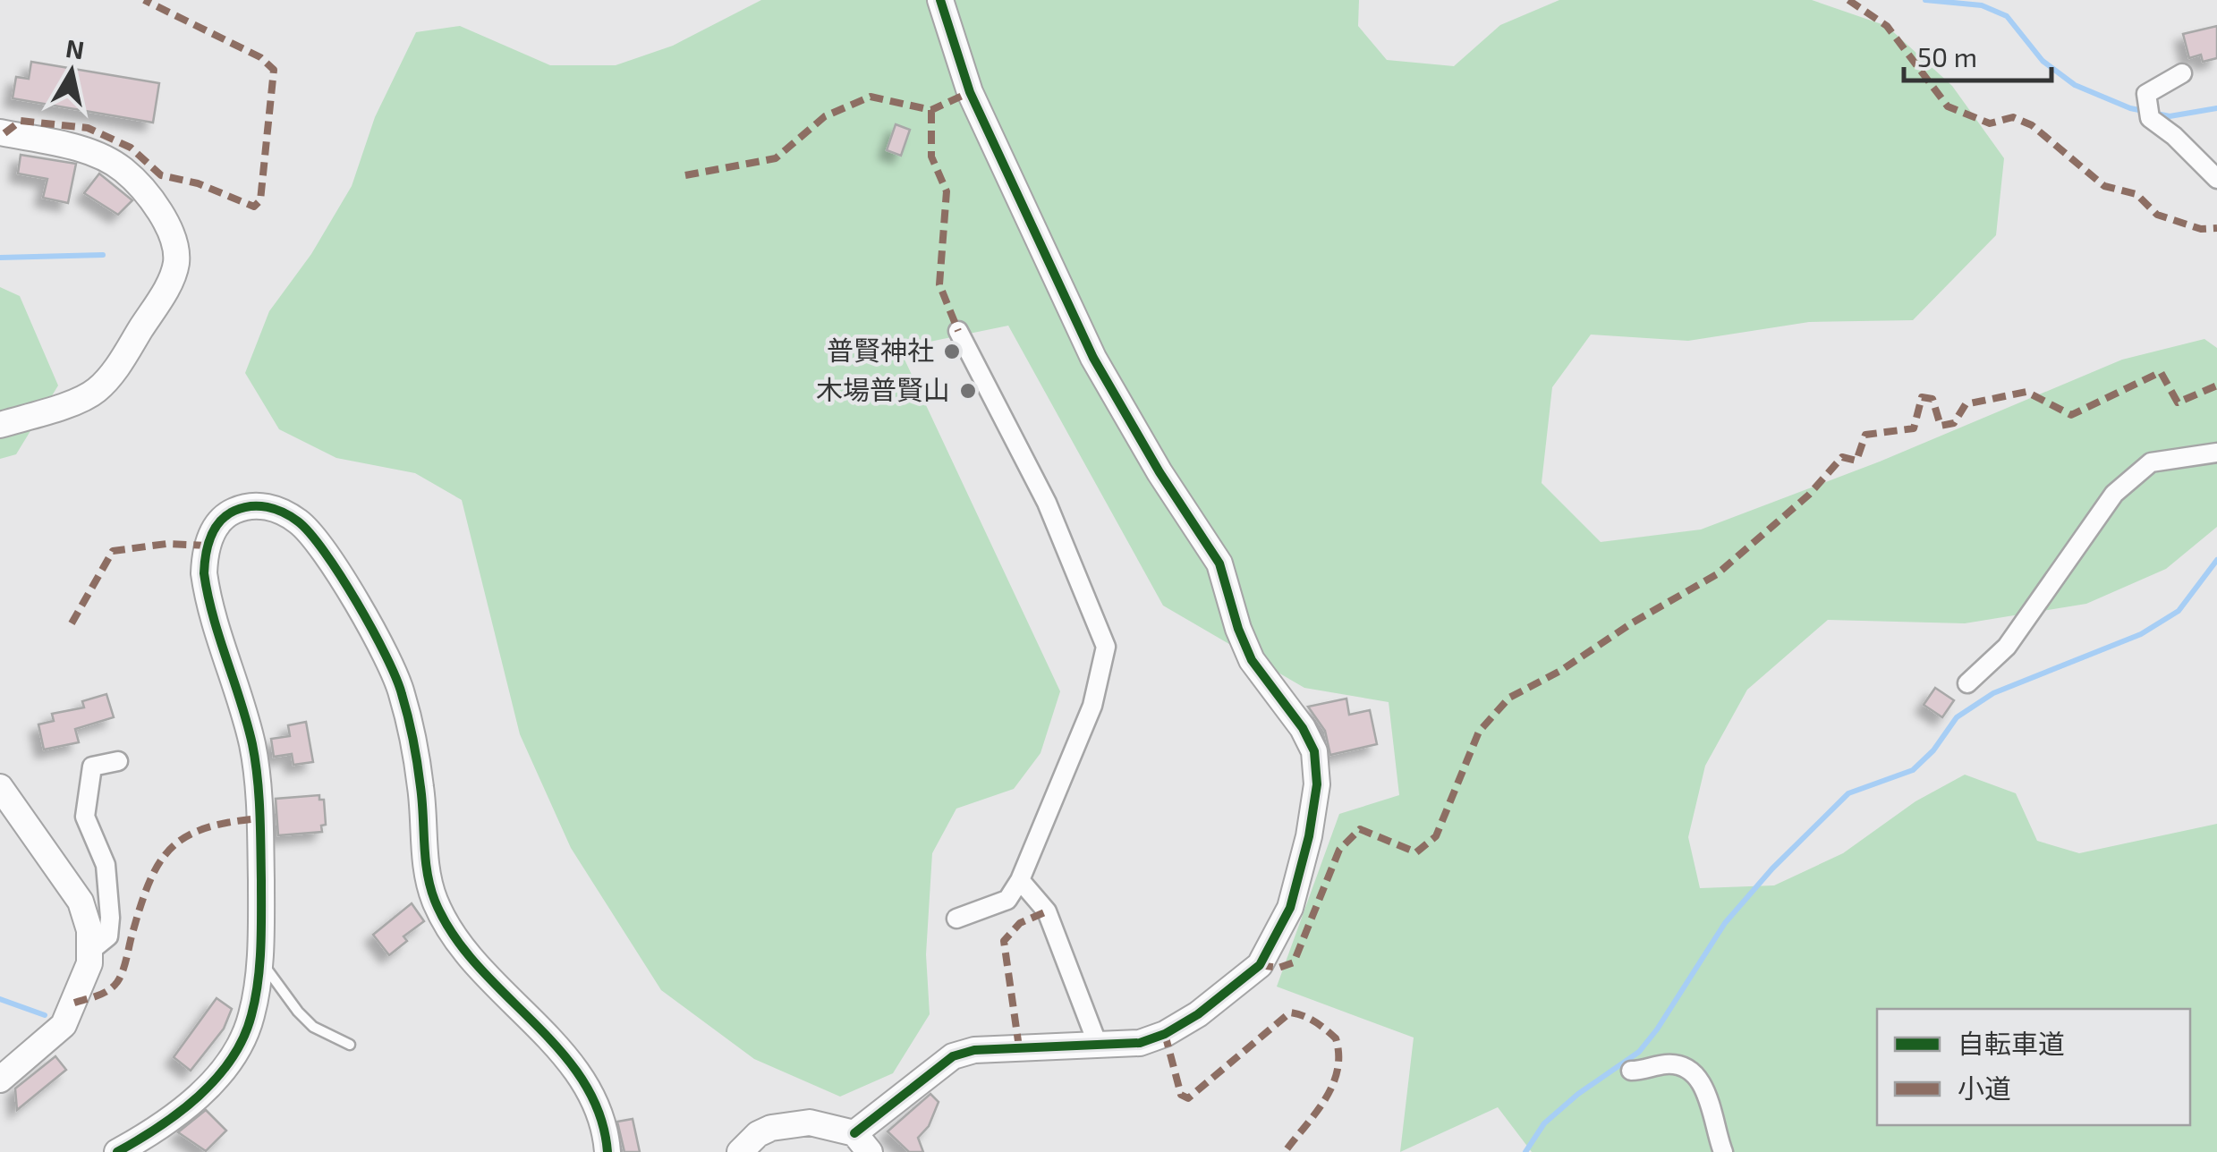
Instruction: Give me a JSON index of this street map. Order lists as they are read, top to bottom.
{
  "places": ["普賢神社", "木場普賢山"],
  "legend": ["自転車道", "小道"],
  "scale_bar": "50 m",
  "north": "top"
}
